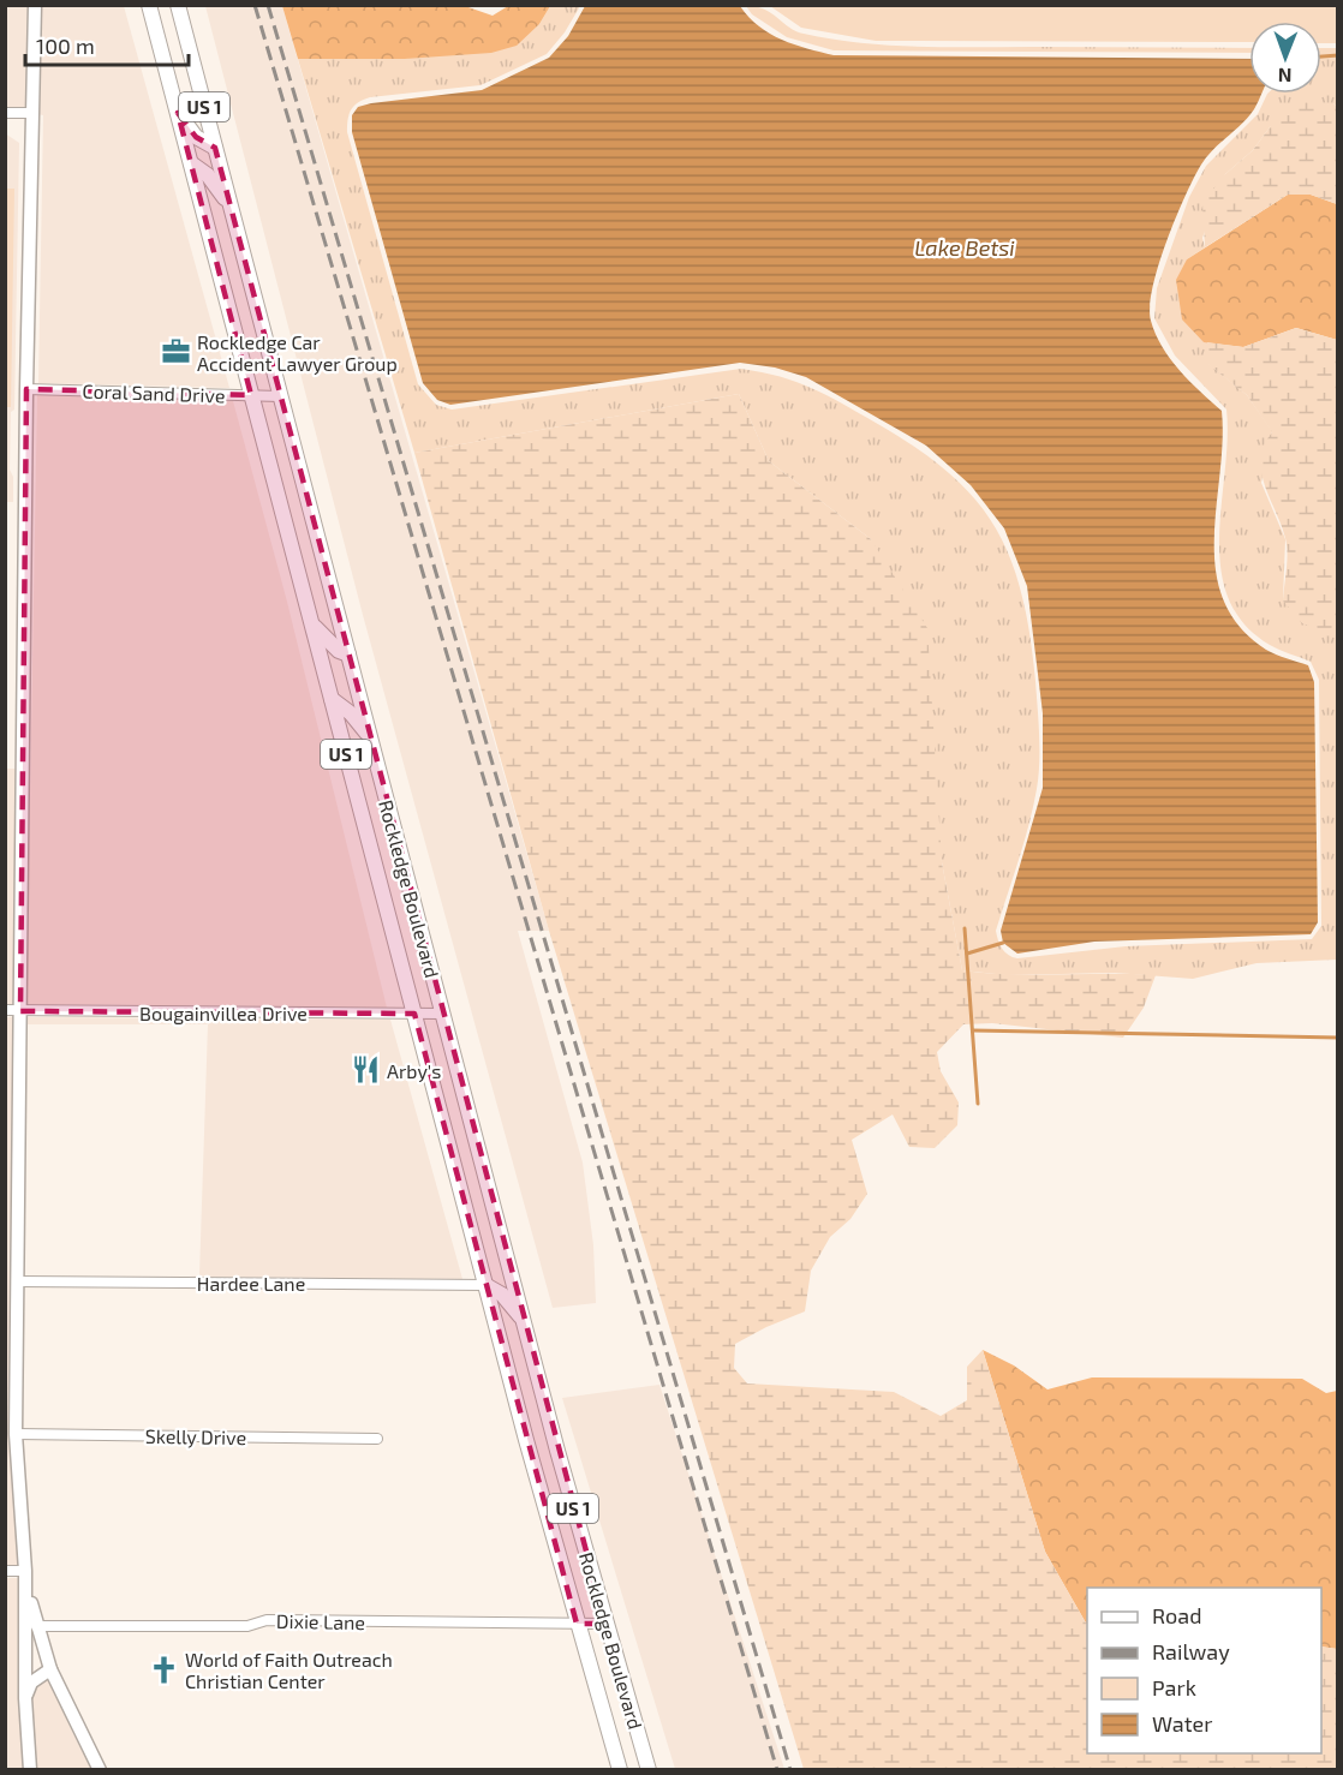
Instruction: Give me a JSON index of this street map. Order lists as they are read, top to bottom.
{
  "streets": {
    "main road": ["US 1", "Rockledge Boulevard"],
    "street": [
      "Coral Sand Drive",
      "Bougainvillea Drive",
      "Hardee Lane",
      "Skelly Drive",
      "Dixie Lane"
    ]
  },
  "crossings": [
    ["Coral Sand Drive", "Rockledge Boulevard"],
    ["Rockledge Boulevard", "Bougainvillea Drive"],
    ["Rockledge Boulevard", "Hardee Lane"],
    ["Rockledge Boulevard", "Dixie Lane"]
  ],
  "water": ["Lake Betsi"],
  "places": {
    "office": ["Rockledge Car Accident Lawyer Group"],
    "restaurant": ["Arby's"],
    "church": ["World of Faith Outreach Christian Center"]
  },
  "legend": [
    "Road",
    "Railway",
    "Park",
    "Water"
  ],
  "scale_bar": "100 m",
  "north": "bottom"
}
